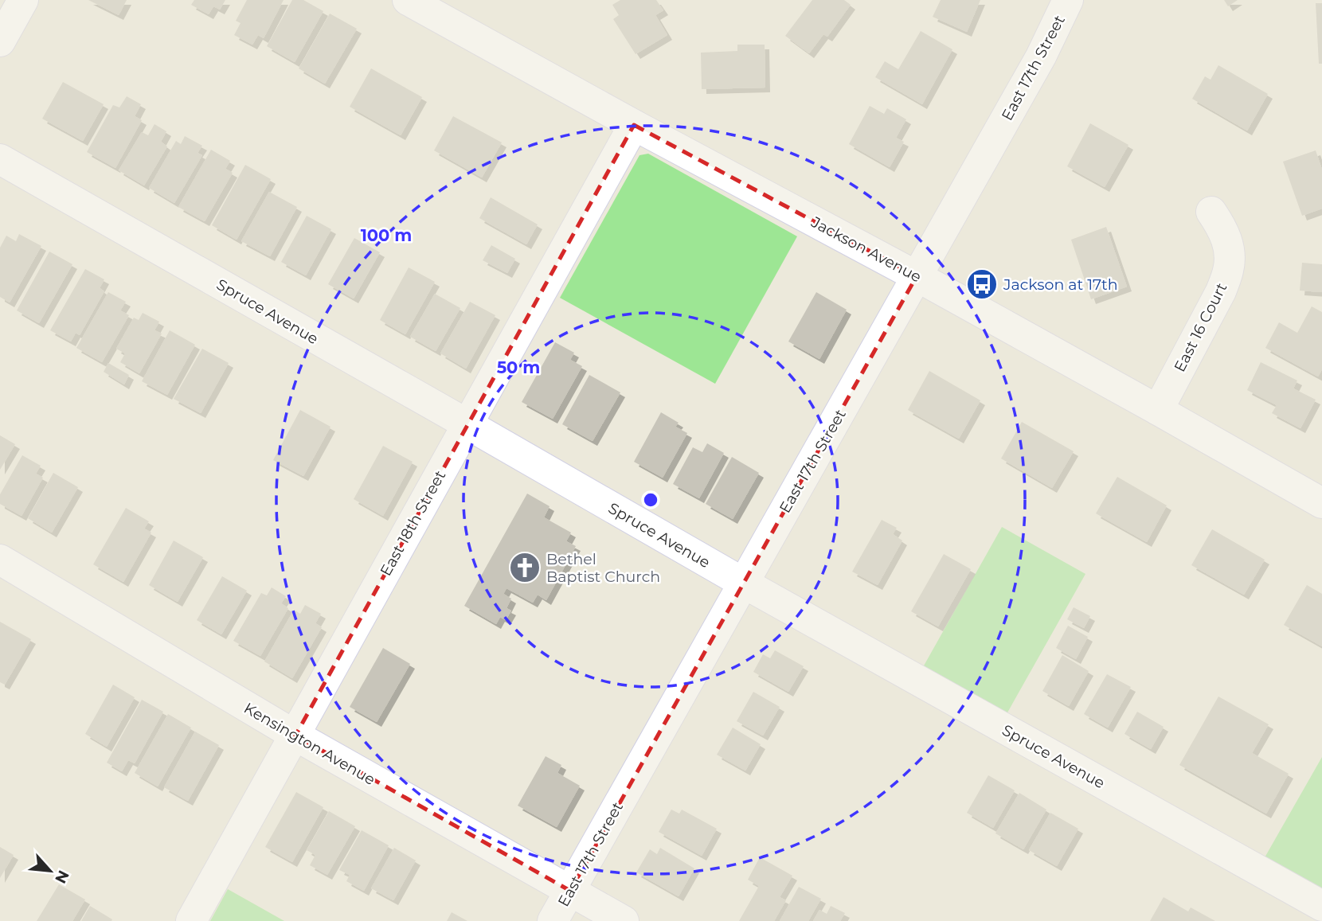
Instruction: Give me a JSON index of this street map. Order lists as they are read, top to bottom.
{
  "streets": {
    "street": [
      "East 17th Street",
      "Jackson Avenue",
      "Spruce Avenue",
      "East 16 Court",
      "East 18th Street",
      "Kensington Avenue"
    ]
  },
  "crossings": [
    ["East 17th Street", "Jackson Avenue"],
    ["East 17th Street", "Spruce Avenue"],
    ["East 17th Street", "Kensington Avenue"],
    ["Jackson Avenue", "East 16 Court"],
    ["Jackson Avenue", "East 18th Street"],
    ["Spruce Avenue", "East 18th Street"],
    ["East 18th Street", "Kensington Avenue"]
  ],
  "places": {
    "bus stop": ["Jackson at 17th"],
    "church": ["Bethel Baptist Church"]
  },
  "north": "bottom right",
  "rings": ["100 m", "50 m"]
}
